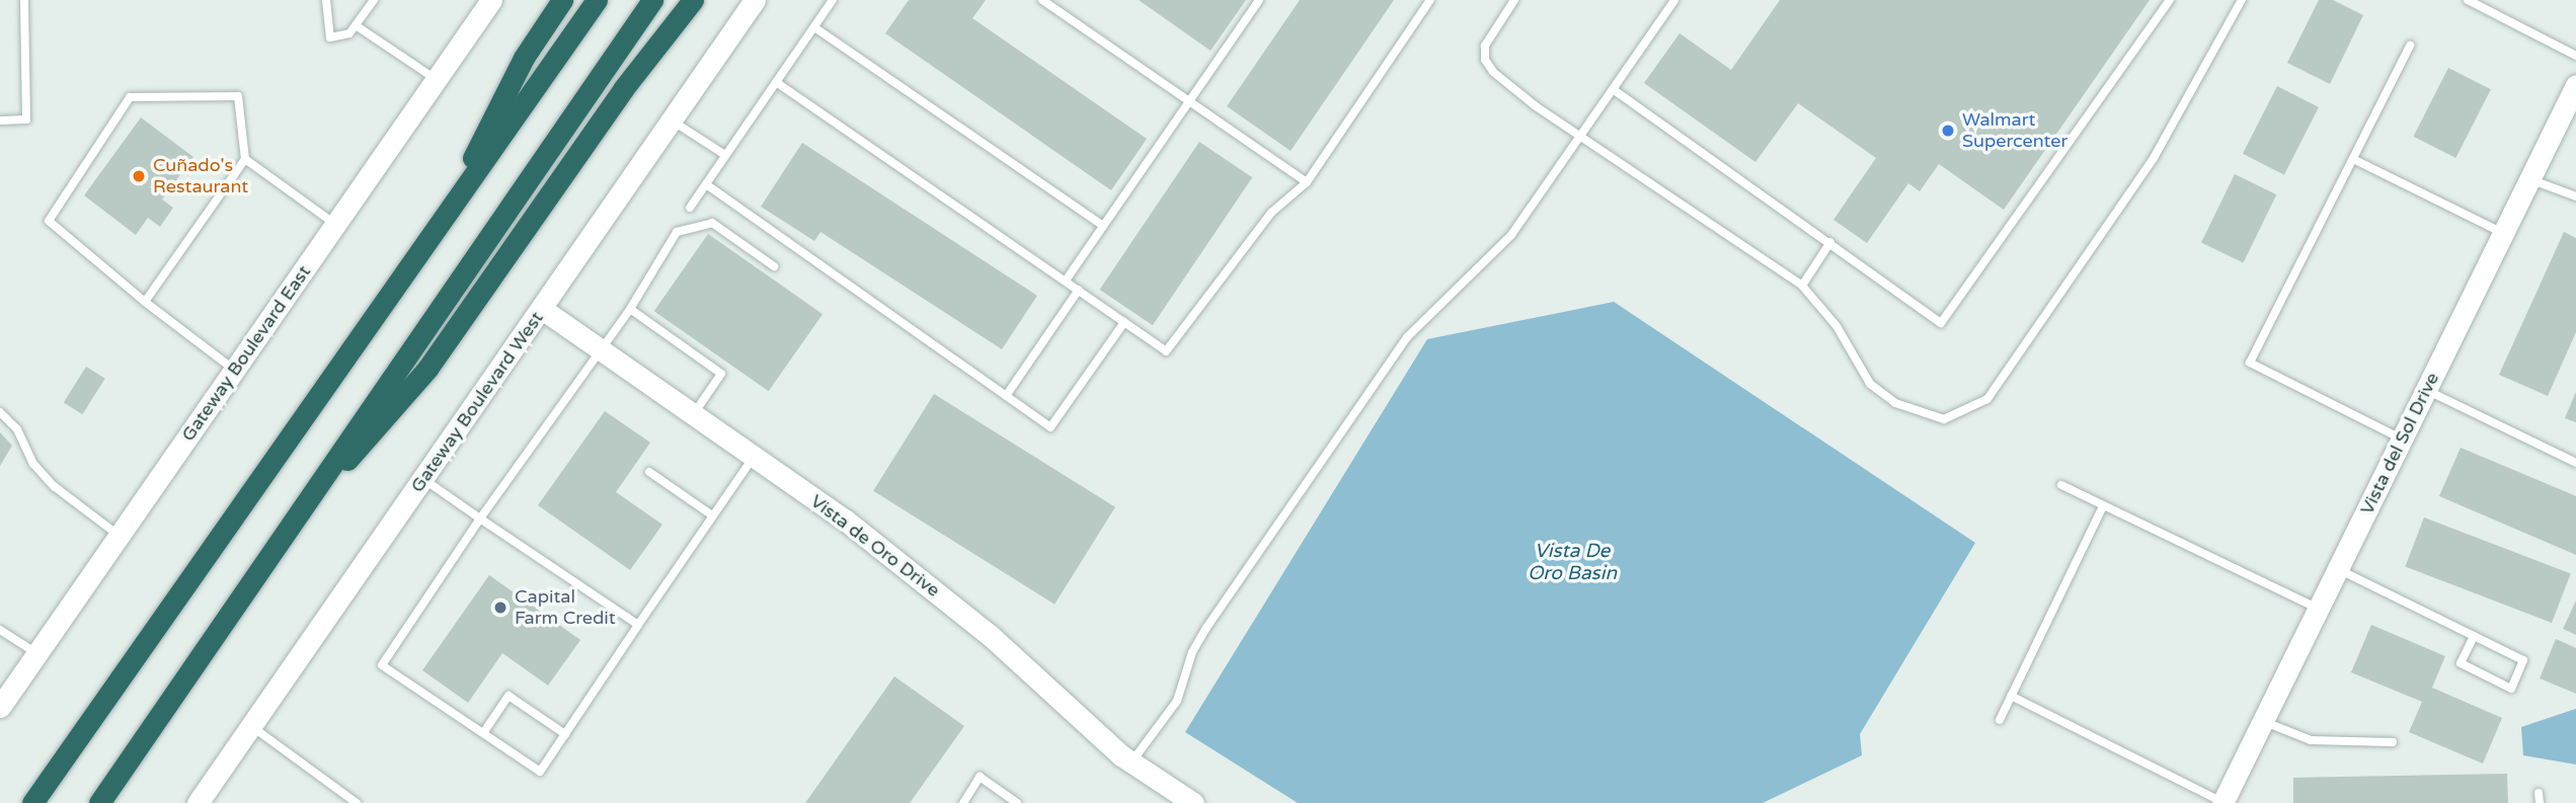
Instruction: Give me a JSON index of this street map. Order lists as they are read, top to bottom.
{
  "streets": {
    "main road": [
      "Gateway Boulevard East",
      "Gateway Boulevard West",
      "Vista del Sol Drive",
      "Vista de Oro Drive"
    ]
  },
  "crossings": [
    ["Gateway Boulevard West", "Vista de Oro Drive"]
  ],
  "water": ["Vista De Oro Basin"],
  "places": ["Walmart Supercenter", "Cuñado's Restaurant", "Capital Farm Credit"]
}
